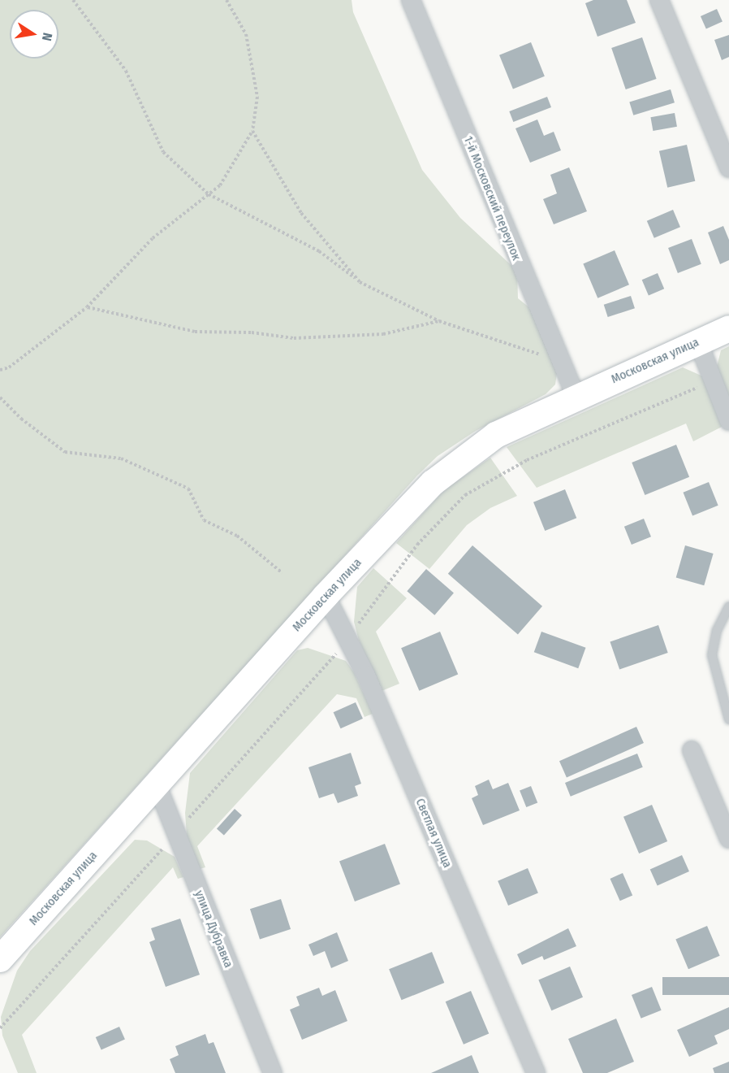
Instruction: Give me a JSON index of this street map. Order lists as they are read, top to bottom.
{
  "streets": {
    "street": [
      "1-й Московский переулок",
      "Московская улица",
      "Светлая улица",
      "улица Дубравка"
    ]
  },
  "crossings": [
    ["1-й Московский переулок", "Московская улица"],
    ["Московская улица", "Светлая улица"],
    ["Московская улица", "улица Дубравка"]
  ],
  "north": "right"
}
